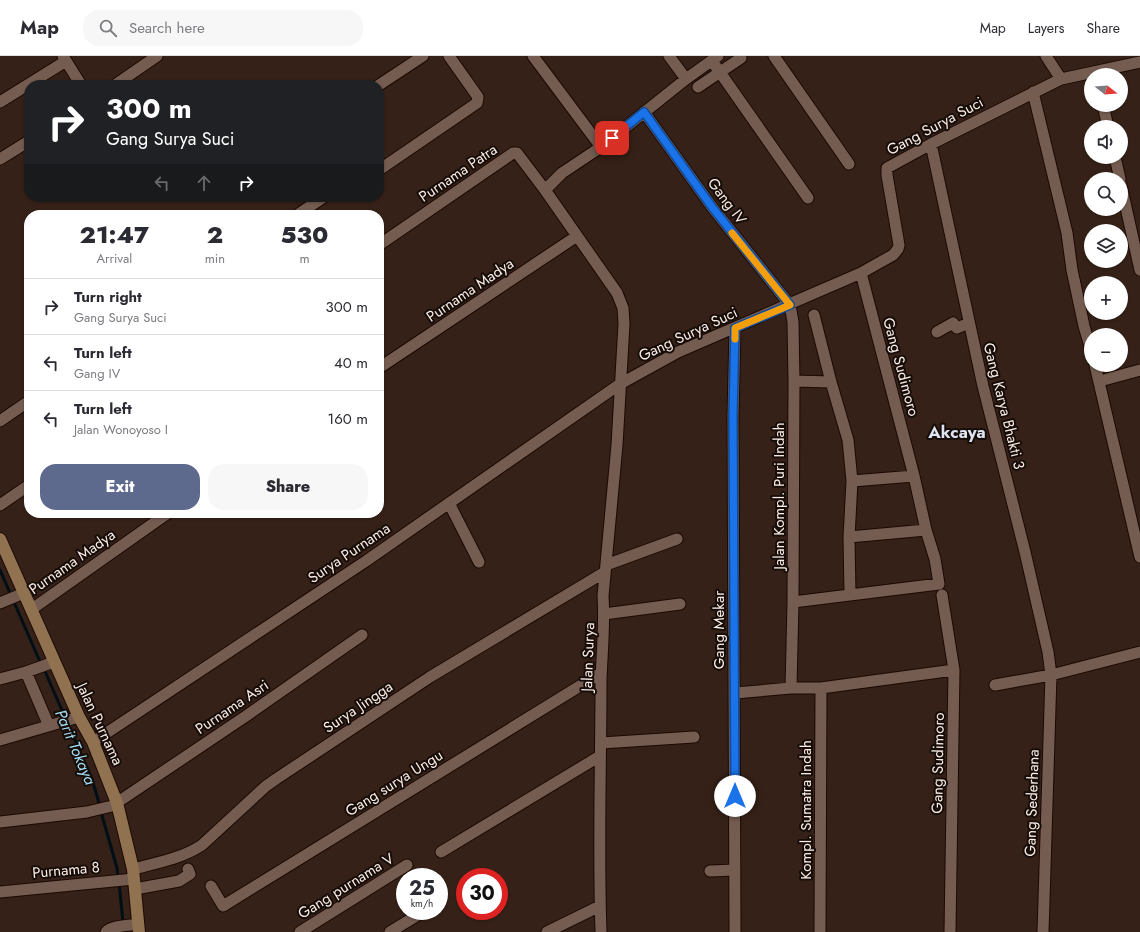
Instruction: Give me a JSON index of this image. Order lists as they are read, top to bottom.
{
  "streets": {
    "street": [
      "Gang Surya Suci",
      "Purnama Patra",
      "Gang IV",
      "Purnama Madya",
      "Gang Sudimoro",
      "Gang Karya Bhakti 3",
      "Jalan Kompl. Puri Indah",
      "Surya Purnama",
      "Gang Mekar",
      "Jalan Surya",
      "Purnama Asri",
      "Surya Jingga",
      "Jalan Purnama",
      "Gang surya Ungu",
      "Gang Sederhana",
      "Kompl. Sumatra Indah",
      "Purnama 8",
      "Gang purnama V"
    ]
  },
  "crossings": [
    ["Gang Surya Suci", "Gang IV"],
    ["Gang Surya Suci", "Gang Sudimoro"],
    ["Gang Surya Suci", "Gang Karya Bhakti 3"],
    ["Gang Surya Suci", "Jalan Kompl. Puri Indah"],
    ["Gang Surya Suci", "Surya Purnama"],
    ["Gang Surya Suci", "Gang Mekar"],
    ["Gang Surya Suci", "Jalan Surya"],
    ["Purnama Patra", "Jalan Surya"],
    ["Gang IV", "Jalan Kompl. Puri Indah"],
    ["Purnama Madya", "Jalan Surya"],
    ["Purnama Madya", "Jalan Purnama"],
    ["Gang Karya Bhakti 3", "Gang Sederhana"],
    ["Surya Purnama", "Jalan Surya"],
    ["Surya Purnama", "Jalan Purnama"],
    ["Jalan Surya", "Surya Jingga"],
    ["Jalan Surya", "Gang surya Ungu"],
    ["Purnama Asri", "Jalan Purnama"],
    ["Surya Jingga", "Jalan Purnama"],
    ["Surya Jingga", "Purnama 8"],
    ["Jalan Purnama", "Purnama 8"]
  ],
  "districts": ["Akcaya"],
  "water": ["Parit Tokaya"],
  "north": "right",
  "page": {
    "header": "Map",
    "search": "Search here",
    "nav": ["Map", "Layers", "Share"],
    "map_buttons": ["+", "−"],
    "turn": ["300 m", "Gang Surya Suci"],
    "eta": [
      "21:47",
      "Arrival",
      "2",
      "min",
      "530",
      "m"
    ],
    "list": [
      {
        "name": "Turn right",
        "note": "Gang Surya Suci",
        "value": "300 m"
      },
      {
        "name": "Turn left",
        "note": "Gang IV",
        "value": "40 m"
      },
      {
        "name": "Turn left",
        "note": "Jalan Wonoyoso I",
        "value": "160 m"
      }
    ],
    "buttons": ["Exit", "Share"],
    "speed": "25 km/h",
    "limit": "30"
  }
}
